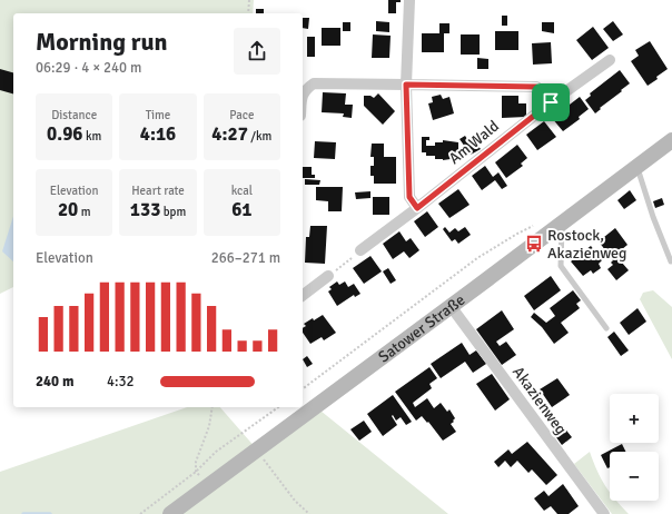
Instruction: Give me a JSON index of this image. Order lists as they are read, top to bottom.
{
  "streets": {
    "main road": ["Satower Straße"],
    "street": ["Am Wald", "Akazienweg"]
  },
  "crossings": [
    ["Satower Straße", "Akazienweg"]
  ],
  "places": {
    "bus stop": ["Rostock, Akazienweg"]
  },
  "page": {
    "heading": ["Morning run", "06:29 · 4 × 240 m"],
    "stats": [
      ["Distance", "0.96 km"],
      ["Time", "4:16"],
      ["Pace", "4:27 /km"],
      ["Elevation", "20 m"],
      ["Heart rate", "133 bpm"],
      ["kcal", "61"]
    ],
    "chart": ["Elevation", "266–271 m"],
    "list": [
      {
        "name": "240 m",
        "note": "4:32"
      }
    ],
    "map_buttons": ["+", "−"]
  }
}
